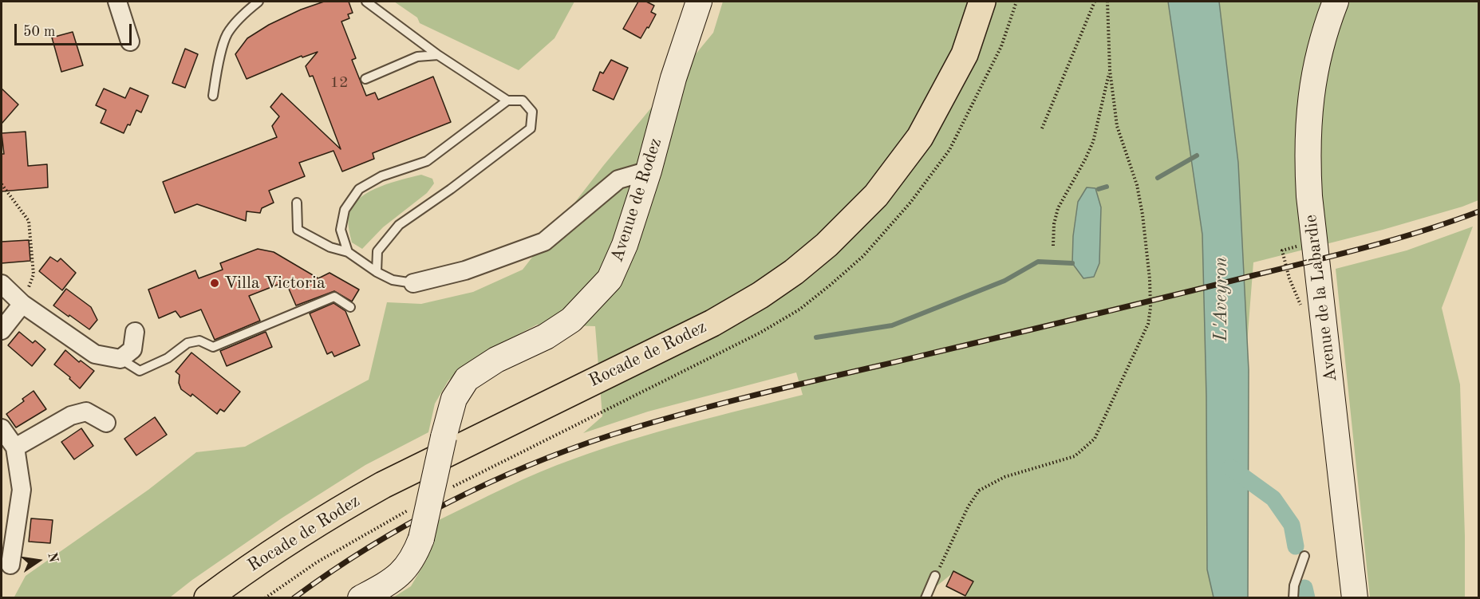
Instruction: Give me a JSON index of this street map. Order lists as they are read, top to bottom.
{
  "streets": {
    "highway": ["Rocade de Rodez"],
    "street": ["Avenue de Rodez", "Avenue de la Labardie"]
  },
  "water": ["L'Aveyron"],
  "places": ["Villa Victoria"],
  "house_numbers": ["12"],
  "scale_bar": "50 m",
  "north": "right"
}
